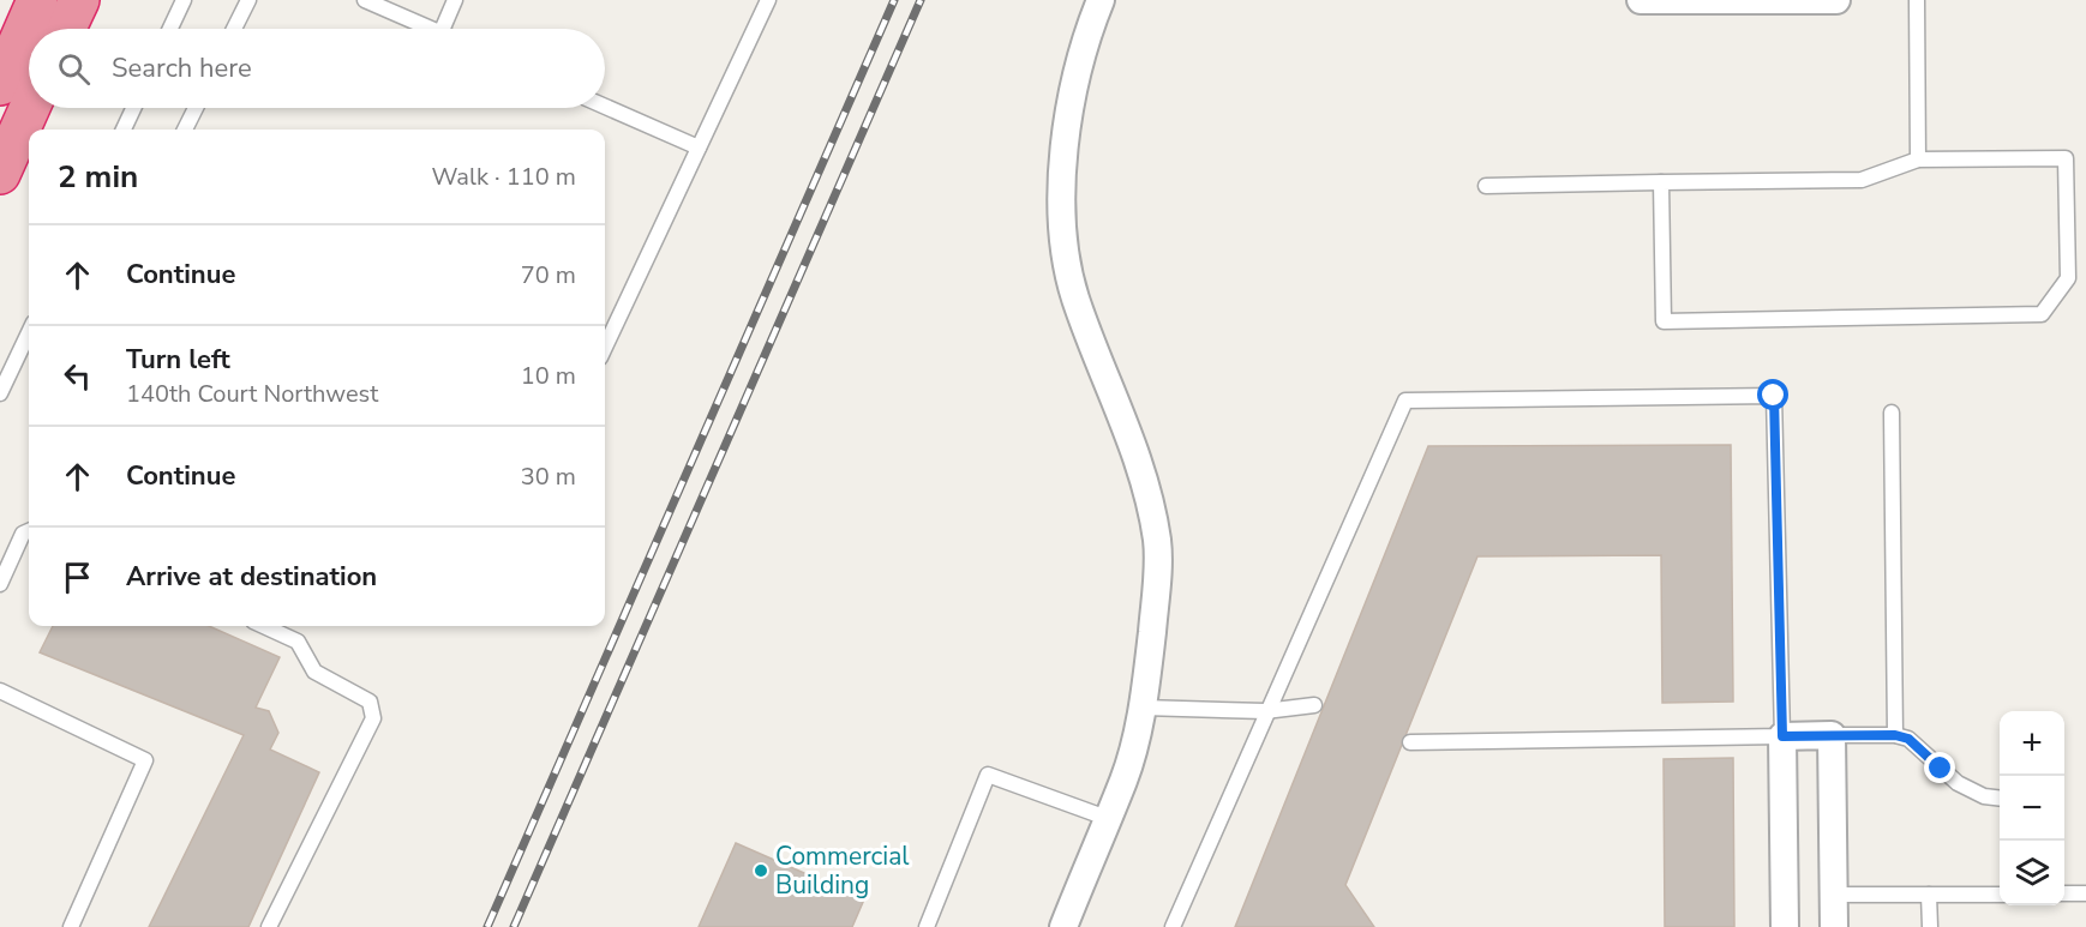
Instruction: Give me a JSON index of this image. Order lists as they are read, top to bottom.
{
  "places": ["Commercial Building"],
  "page": {
    "search": "Search here",
    "heading": ["2 min", "Walk · 110 m"],
    "list": [
      ["Continue", "70 m"],
      ["Turn left", "140th Court Northwest", "10 m"],
      ["Continue", "30 m"],
      "Arrive at destination"
    ],
    "map_buttons": ["+", "−"]
  }
}
